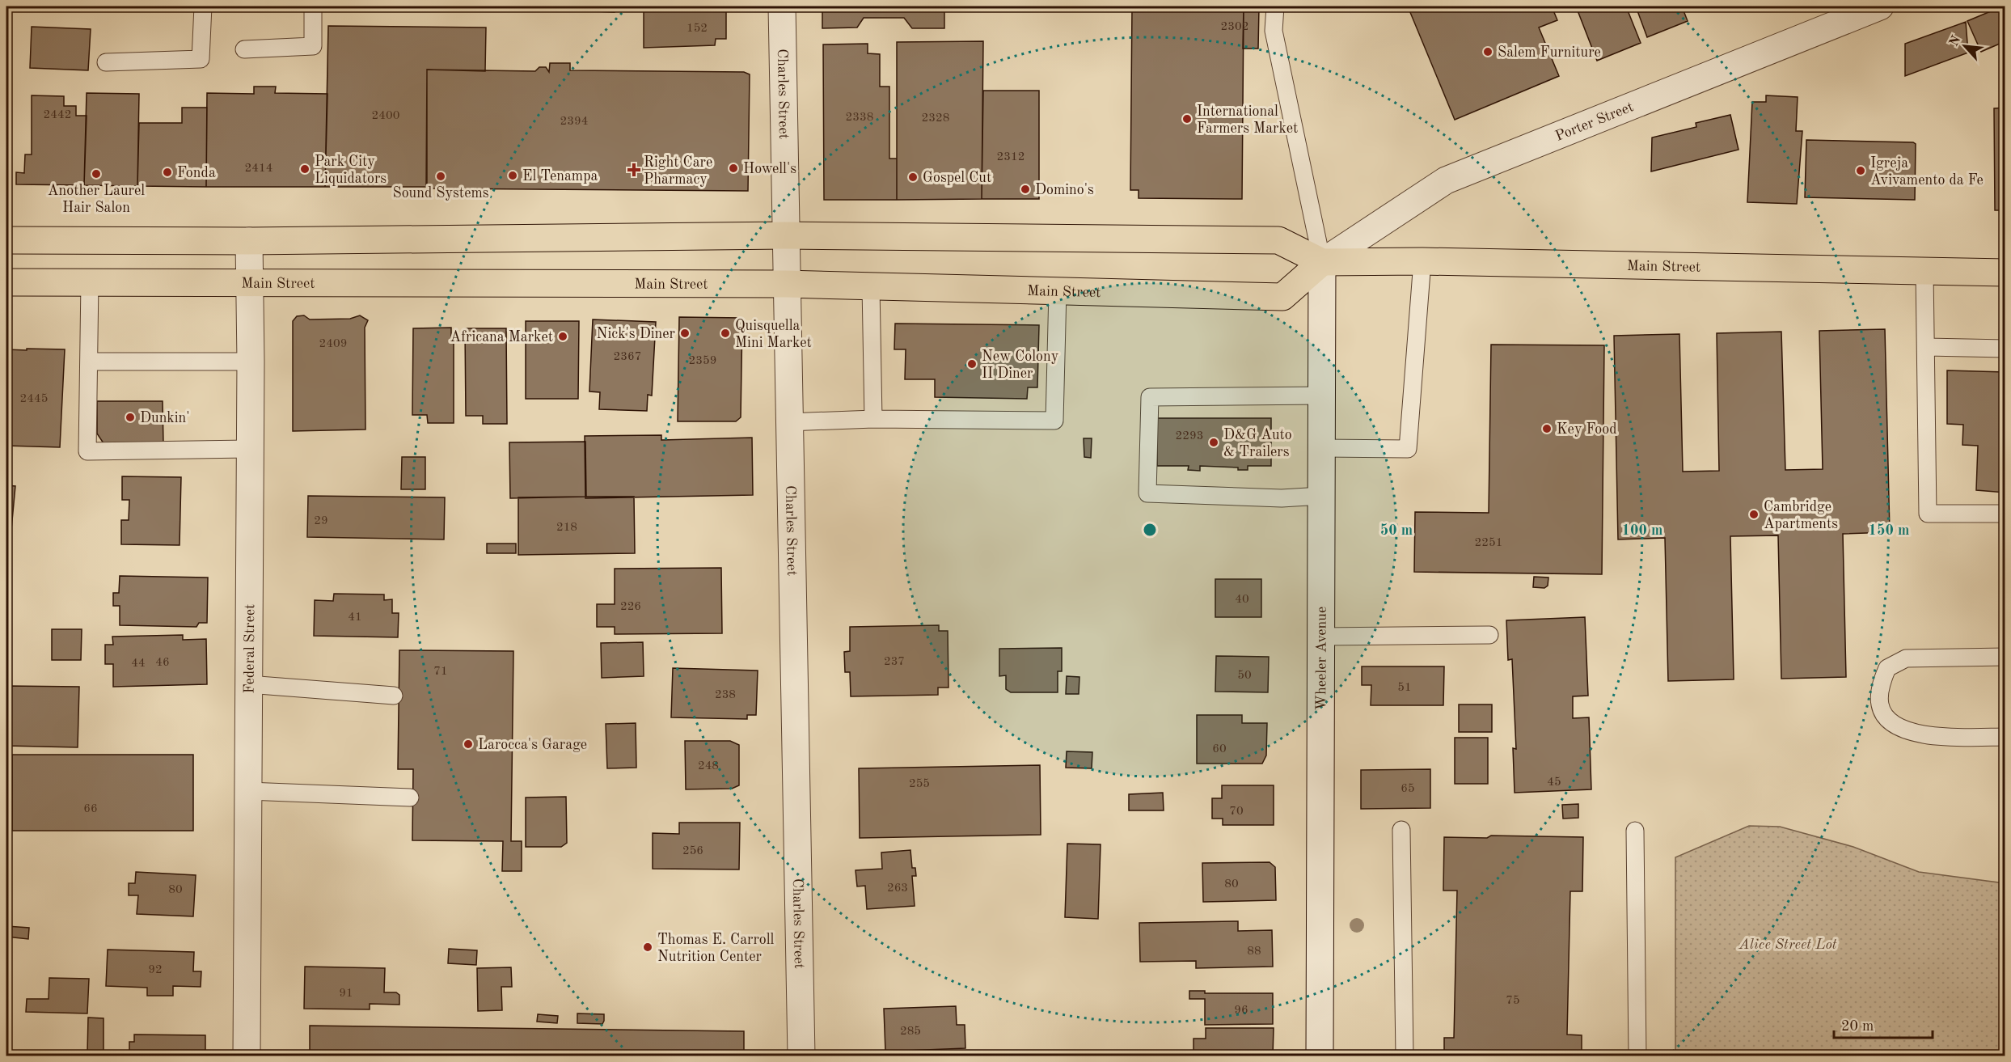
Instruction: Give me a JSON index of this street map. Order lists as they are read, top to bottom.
{
  "streets": {
    "main road": ["Main Street"],
    "street": [
      "Charles Street",
      "Porter Street",
      "Federal Street",
      "Wheeler Avenue"
    ]
  },
  "crossings": [
    ["Charles Street", "Main Street"],
    ["Porter Street", "Main Street"],
    ["Porter Street", "Wheeler Avenue"],
    ["Main Street", "Federal Street"],
    ["Main Street", "Wheeler Avenue"]
  ],
  "parks": ["Alice Street Lot"],
  "places": {
    "other": [
      "Salem Furniture",
      "International Farmers Market",
      "Howell's",
      "Park City Liquidators",
      "Igreja Avivamento da Fe",
      "Fonda",
      "Another Laurel Hair Salon",
      "El Tenampa",
      "Sound Systems",
      "Gospel Cut",
      "Domino's",
      "Nick's Diner",
      "Quisquella Mini Market",
      "Africana Market",
      "New Colony II Diner",
      "Dunkin'",
      "Key Food",
      "D&G Auto & Trailers",
      "Cambridge Apartments",
      "Larocca's Garage",
      "Thomas E. Carroll Nutrition Center"
    ],
    "health": ["Right Care Pharmacy"]
  },
  "house_numbers": [
    "2302",
    "152",
    "2442",
    "2400",
    "2338",
    "2328",
    "2394",
    "2312",
    "2414",
    "2409",
    "2367",
    "2359",
    "2445",
    "2293",
    "29",
    "218",
    "2251",
    "40",
    "226",
    "41",
    "237",
    "46",
    "44",
    "71",
    "50",
    "51",
    "238",
    "60",
    "248",
    "45",
    "255",
    "65",
    "66",
    "70",
    "256",
    "80",
    "263",
    "80",
    "88",
    "92",
    "91",
    "75",
    "96",
    "285"
  ],
  "scale_bar": "20 m",
  "north": "top left",
  "rings": ["50 m", "100 m", "150 m"]
}
